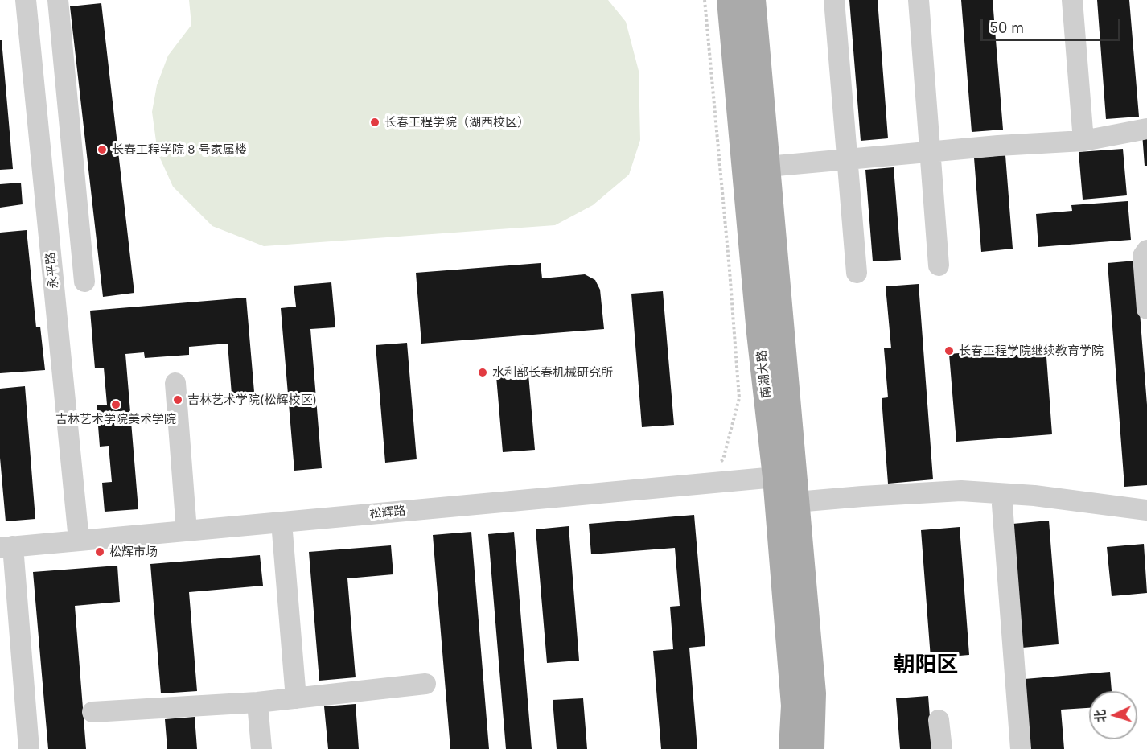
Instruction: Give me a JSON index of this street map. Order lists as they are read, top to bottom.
{
  "streets": {
    "main road": ["南湖大路"],
    "street": ["永平路", "松辉路"]
  },
  "crossings": [
    ["永平路", "松辉路"],
    ["南湖大路", "松辉路"]
  ],
  "districts": ["朝阳区"],
  "places": [
    "长春工程学院（湖西校区）",
    "长春工程学院 8 号家属楼",
    "长春工程学院继续教育学院",
    "水利部长春机械研究所",
    "吉林艺术学院(松辉校区)",
    "吉林艺术学院美术学院",
    "松辉市场"
  ],
  "scale_bar": "50 m",
  "north": "left"
}
